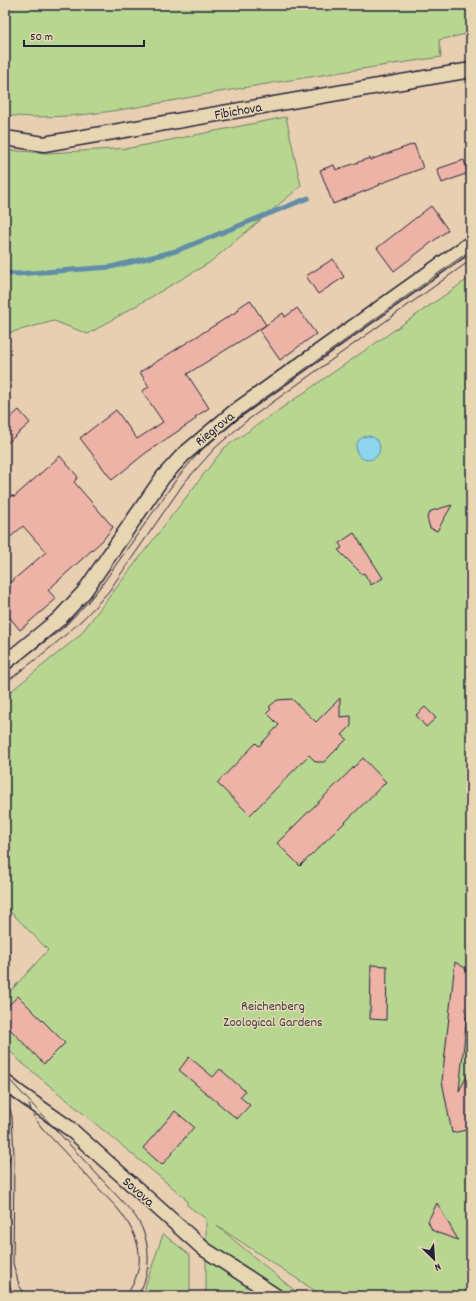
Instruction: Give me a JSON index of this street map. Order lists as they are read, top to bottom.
{
  "streets": {
    "street": ["Fibichova", "Riegrova", "Sovova"]
  },
  "parks": ["Reichenberg Zoological Gardens"],
  "scale_bar": "50 m",
  "north": "bottom right"
}
